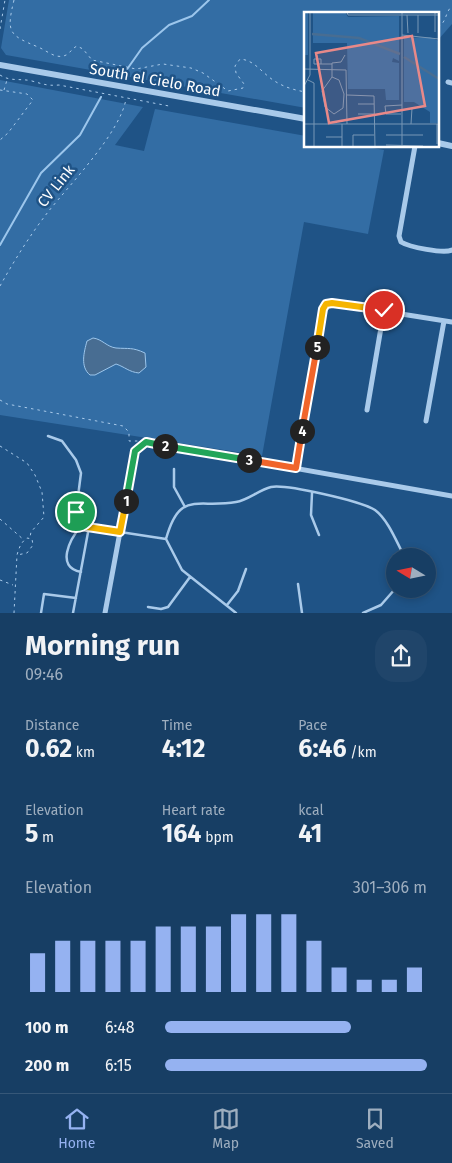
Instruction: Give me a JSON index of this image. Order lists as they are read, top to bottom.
{
  "streets": {
    "street": ["South el Cielo Road"],
    "path": ["CV Link"]
  },
  "north": "left",
  "page": {
    "pins": [
      "5",
      "4",
      "2",
      "3",
      "1"
    ],
    "heading": ["Morning run", "09:46"],
    "stats": [
      ["Distance", "0.62 km"],
      ["Time", "4:12"],
      ["Pace", "6:46 /km"],
      ["Elevation", "5 m"],
      ["Heart rate", "164 bpm"],
      ["kcal", "41"]
    ],
    "chart": ["Elevation", "301–306 m"],
    "list": [
      {
        "name": "100 m",
        "note": "6:48"
      },
      {
        "name": "200 m",
        "note": "6:15"
      }
    ],
    "tabs": ["Home", "Map", "Saved"]
  }
}
